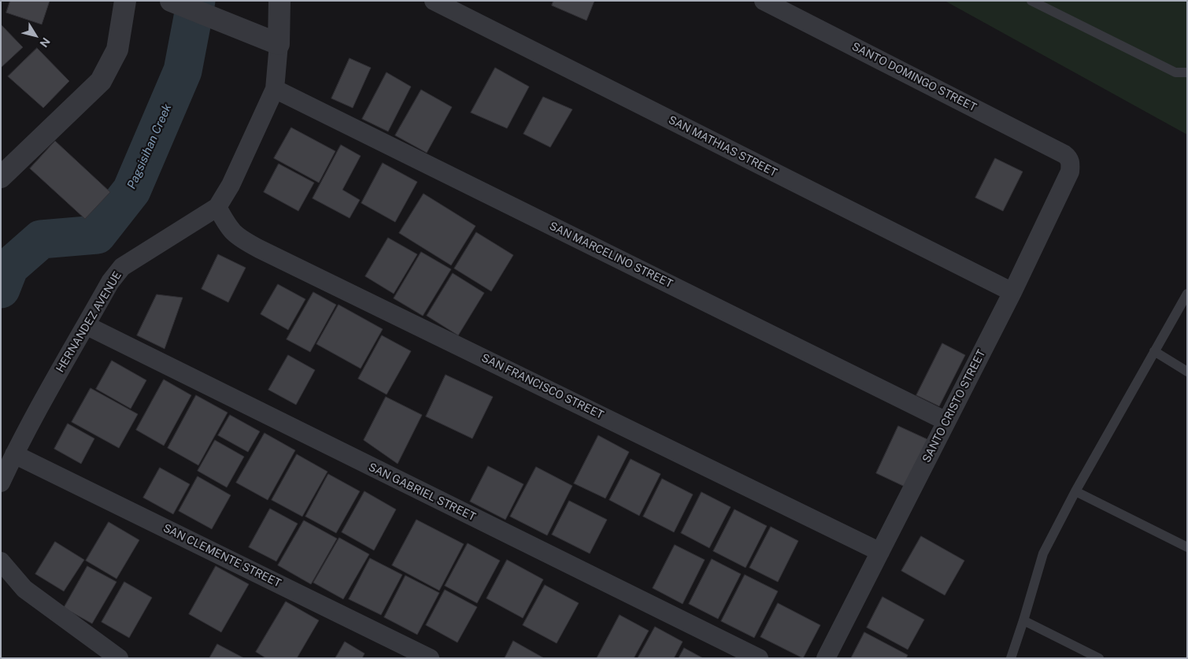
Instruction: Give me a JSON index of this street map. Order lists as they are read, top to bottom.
{
  "streets": {
    "street": [
      "SANTO DOMINGO STREET",
      "SAN MATHIAS STREET",
      "SAN MARCELINO STREET",
      "HERNANDEZ AVENUE",
      "SAN FRANCISCO STREET",
      "SANTO CRISTO STREET",
      "SAN GABRIEL STREET",
      "SAN CLEMENTE STREET"
    ]
  },
  "crossings": [
    ["SANTO DOMINGO STREET", "SANTO CRISTO STREET"],
    ["SAN MATHIAS STREET", "SANTO CRISTO STREET"],
    ["SAN MARCELINO STREET", "HERNANDEZ AVENUE"],
    ["SAN MARCELINO STREET", "SANTO CRISTO STREET"],
    ["HERNANDEZ AVENUE", "SAN FRANCISCO STREET"],
    ["HERNANDEZ AVENUE", "SAN GABRIEL STREET"],
    ["HERNANDEZ AVENUE", "SAN CLEMENTE STREET"],
    ["SAN FRANCISCO STREET", "SANTO CRISTO STREET"]
  ],
  "water": ["Pagsisihan Creek"],
  "north": "bottom right"
}
